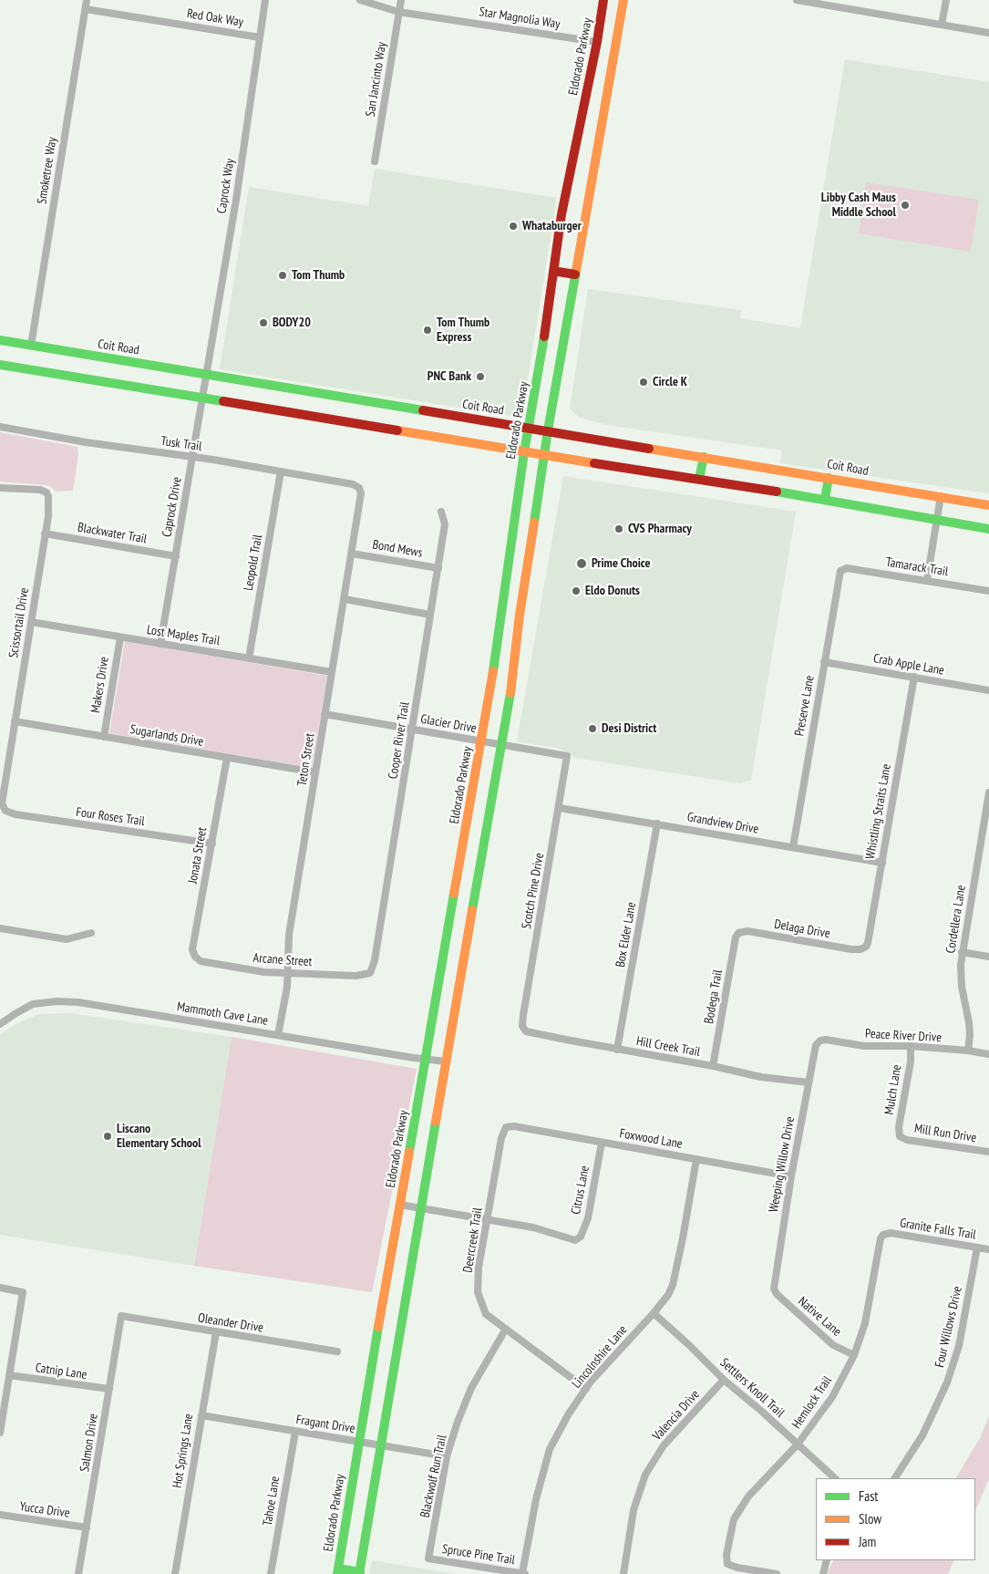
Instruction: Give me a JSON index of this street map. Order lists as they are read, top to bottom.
{
  "streets": {
    "main road": ["Eldorado Parkway", "Coit Road"],
    "street": [
      "Red Oak Way",
      "Star Magnolia Way",
      "San Jancinto Way",
      "Smoketree Way",
      "Caprock Way",
      "Tusk Trail",
      "Caprock Drive",
      "Blackwater Trail",
      "Bond Mews",
      "Leopold Trail",
      "Tamarack Trail",
      "Scissortail Drive",
      "Lost Maples Trail",
      "Crab Apple Lane",
      "Makers Drive",
      "Preserve Lane",
      "Glacier Drive",
      "Sugarlands Drive",
      "Cooper River Trail",
      "Teton Street",
      "Whistling Straits Lane",
      "Four Roses Trail",
      "Grandview Drive",
      "Jonata Street",
      "Scotch Pine Drive",
      "Cordellera Lane",
      "Delaga Drive",
      "Box Elder Lane",
      "Arcane Street",
      "Bodega Trail",
      "Mammoth Cave Lane",
      "Peace River Drive",
      "Hill Creek Trail",
      "Mulch Lane",
      "Mill Run Drive",
      "Foxwood Lane",
      "Weeping Willow Drive",
      "Citrus Lane",
      "Granite Falls Trail",
      "Deercreek Trail",
      "Native Lane",
      "Oleander Drive",
      "Four Willows Drive",
      "Lincolnshire Lane",
      "Catnip Lane",
      "Settlers Knoll Trail",
      "Hemlock Trail",
      "Valencia Drive",
      "Fragant Drive",
      "Salmon Drive",
      "Hot Springs Lane",
      "Blackwolf Run Trail",
      "Tahoe Lane",
      "Yucca Drive",
      "Spruce Pine Trail"
    ]
  },
  "crossings": [
    ["Red Oak Way", "Smoketree Way"],
    ["Red Oak Way", "Caprock Way"],
    ["Star Magnolia Way", "Eldorado Parkway"],
    ["Star Magnolia Way", "San Jancinto Way"],
    ["Eldorado Parkway", "Coit Road"],
    ["Eldorado Parkway", "Glacier Drive"],
    ["Eldorado Parkway", "Mammoth Cave Lane"],
    ["Eldorado Parkway", "Fragant Drive"],
    ["Smoketree Way", "Coit Road"],
    ["Caprock Way", "Coit Road"],
    ["Caprock Way", "Caprock Drive"],
    ["Coit Road", "Caprock Drive"],
    ["Tusk Trail", "Caprock Drive"],
    ["Tusk Trail", "Leopold Trail"],
    ["Tusk Trail", "Teton Street"],
    ["Caprock Drive", "Blackwater Trail"],
    ["Caprock Drive", "Lost Maples Trail"],
    ["Blackwater Trail", "Scissortail Drive"],
    ["Bond Mews", "Cooper River Trail"],
    ["Bond Mews", "Teton Street"],
    ["Leopold Trail", "Lost Maples Trail"],
    ["Tamarack Trail", "Preserve Lane"],
    ["Scissortail Drive", "Lost Maples Trail"],
    ["Scissortail Drive", "Sugarlands Drive"],
    ["Scissortail Drive", "Four Roses Trail"],
    ["Lost Maples Trail", "Makers Drive"],
    ["Lost Maples Trail", "Teton Street"],
    ["Crab Apple Lane", "Preserve Lane"],
    ["Crab Apple Lane", "Whistling Straits Lane"],
    ["Makers Drive", "Sugarlands Drive"],
    ["Preserve Lane", "Grandview Drive"],
    ["Glacier Drive", "Cooper River Trail"],
    ["Glacier Drive", "Teton Street"],
    ["Glacier Drive", "Scotch Pine Drive"],
    ["Sugarlands Drive", "Teton Street"],
    ["Sugarlands Drive", "Jonata Street"],
    ["Cooper River Trail", "Arcane Street"],
    ["Teton Street", "Arcane Street"],
    ["Teton Street", "Mammoth Cave Lane"],
    ["Whistling Straits Lane", "Grandview Drive"],
    ["Whistling Straits Lane", "Delaga Drive"],
    ["Four Roses Trail", "Jonata Street"],
    ["Grandview Drive", "Scotch Pine Drive"],
    ["Grandview Drive", "Box Elder Lane"],
    ["Jonata Street", "Arcane Street"],
    ["Scotch Pine Drive", "Hill Creek Trail"],
    ["Cordellera Lane", "Peace River Drive"],
    ["Delaga Drive", "Bodega Trail"],
    ["Box Elder Lane", "Hill Creek Trail"],
    ["Bodega Trail", "Hill Creek Trail"],
    ["Peace River Drive", "Mulch Lane"],
    ["Peace River Drive", "Weeping Willow Drive"],
    ["Hill Creek Trail", "Weeping Willow Drive"],
    ["Mulch Lane", "Mill Run Drive"],
    ["Foxwood Lane", "Weeping Willow Drive"],
    ["Foxwood Lane", "Citrus Lane"],
    ["Foxwood Lane", "Deercreek Trail"],
    ["Foxwood Lane", "Lincolnshire Lane"],
    ["Weeping Willow Drive", "Native Lane"],
    ["Citrus Lane", "Deercreek Trail"],
    ["Granite Falls Trail", "Four Willows Drive"],
    ["Granite Falls Trail", "Hemlock Trail"],
    ["Deercreek Trail", "Lincolnshire Lane"],
    ["Deercreek Trail", "Blackwolf Run Trail"],
    ["Native Lane", "Hemlock Trail"],
    ["Oleander Drive", "Salmon Drive"],
    ["Oleander Drive", "Hot Springs Lane"],
    ["Lincolnshire Lane", "Settlers Knoll Trail"],
    ["Lincolnshire Lane", "Spruce Pine Trail"],
    ["Catnip Lane", "Salmon Drive"],
    ["Settlers Knoll Trail", "Hemlock Trail"],
    ["Settlers Knoll Trail", "Valencia Drive"],
    ["Fragant Drive", "Hot Springs Lane"],
    ["Fragant Drive", "Blackwolf Run Trail"],
    ["Fragant Drive", "Tahoe Lane"],
    ["Salmon Drive", "Yucca Drive"],
    ["Blackwolf Run Trail", "Spruce Pine Trail"]
  ],
  "places": [
    "Libby Cash Maus Middle School",
    "Whataburger",
    "Tom Thumb",
    "BODY20",
    "Tom Thumb Express",
    "PNC Bank",
    "Circle K",
    "CVS Pharmacy",
    "Prime Choice",
    "Eldo Donuts",
    "Desi District",
    "Liscano Elementary School"
  ],
  "legend": ["Fast", "Slow", "Jam"]
}
